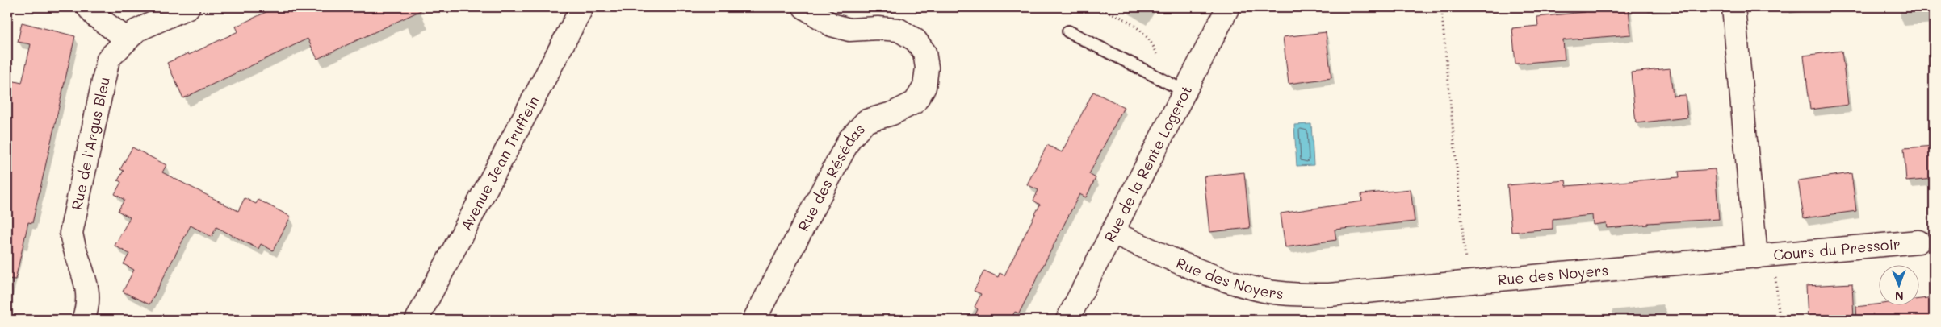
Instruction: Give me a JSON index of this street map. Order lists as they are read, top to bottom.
{
  "streets": {
    "street": [
      "Rue de l'Argus Bleu",
      "Avenue Jean Truffein",
      "Rue de la Rente Logerot",
      "Rue des Résédas",
      "Cours du Pressoir",
      "Rue des Noyers"
    ]
  },
  "crossings": [
    ["Rue de la Rente Logerot", "Rue des Noyers"],
    ["Cours du Pressoir", "Rue des Noyers"]
  ],
  "north": "bottom"
}
